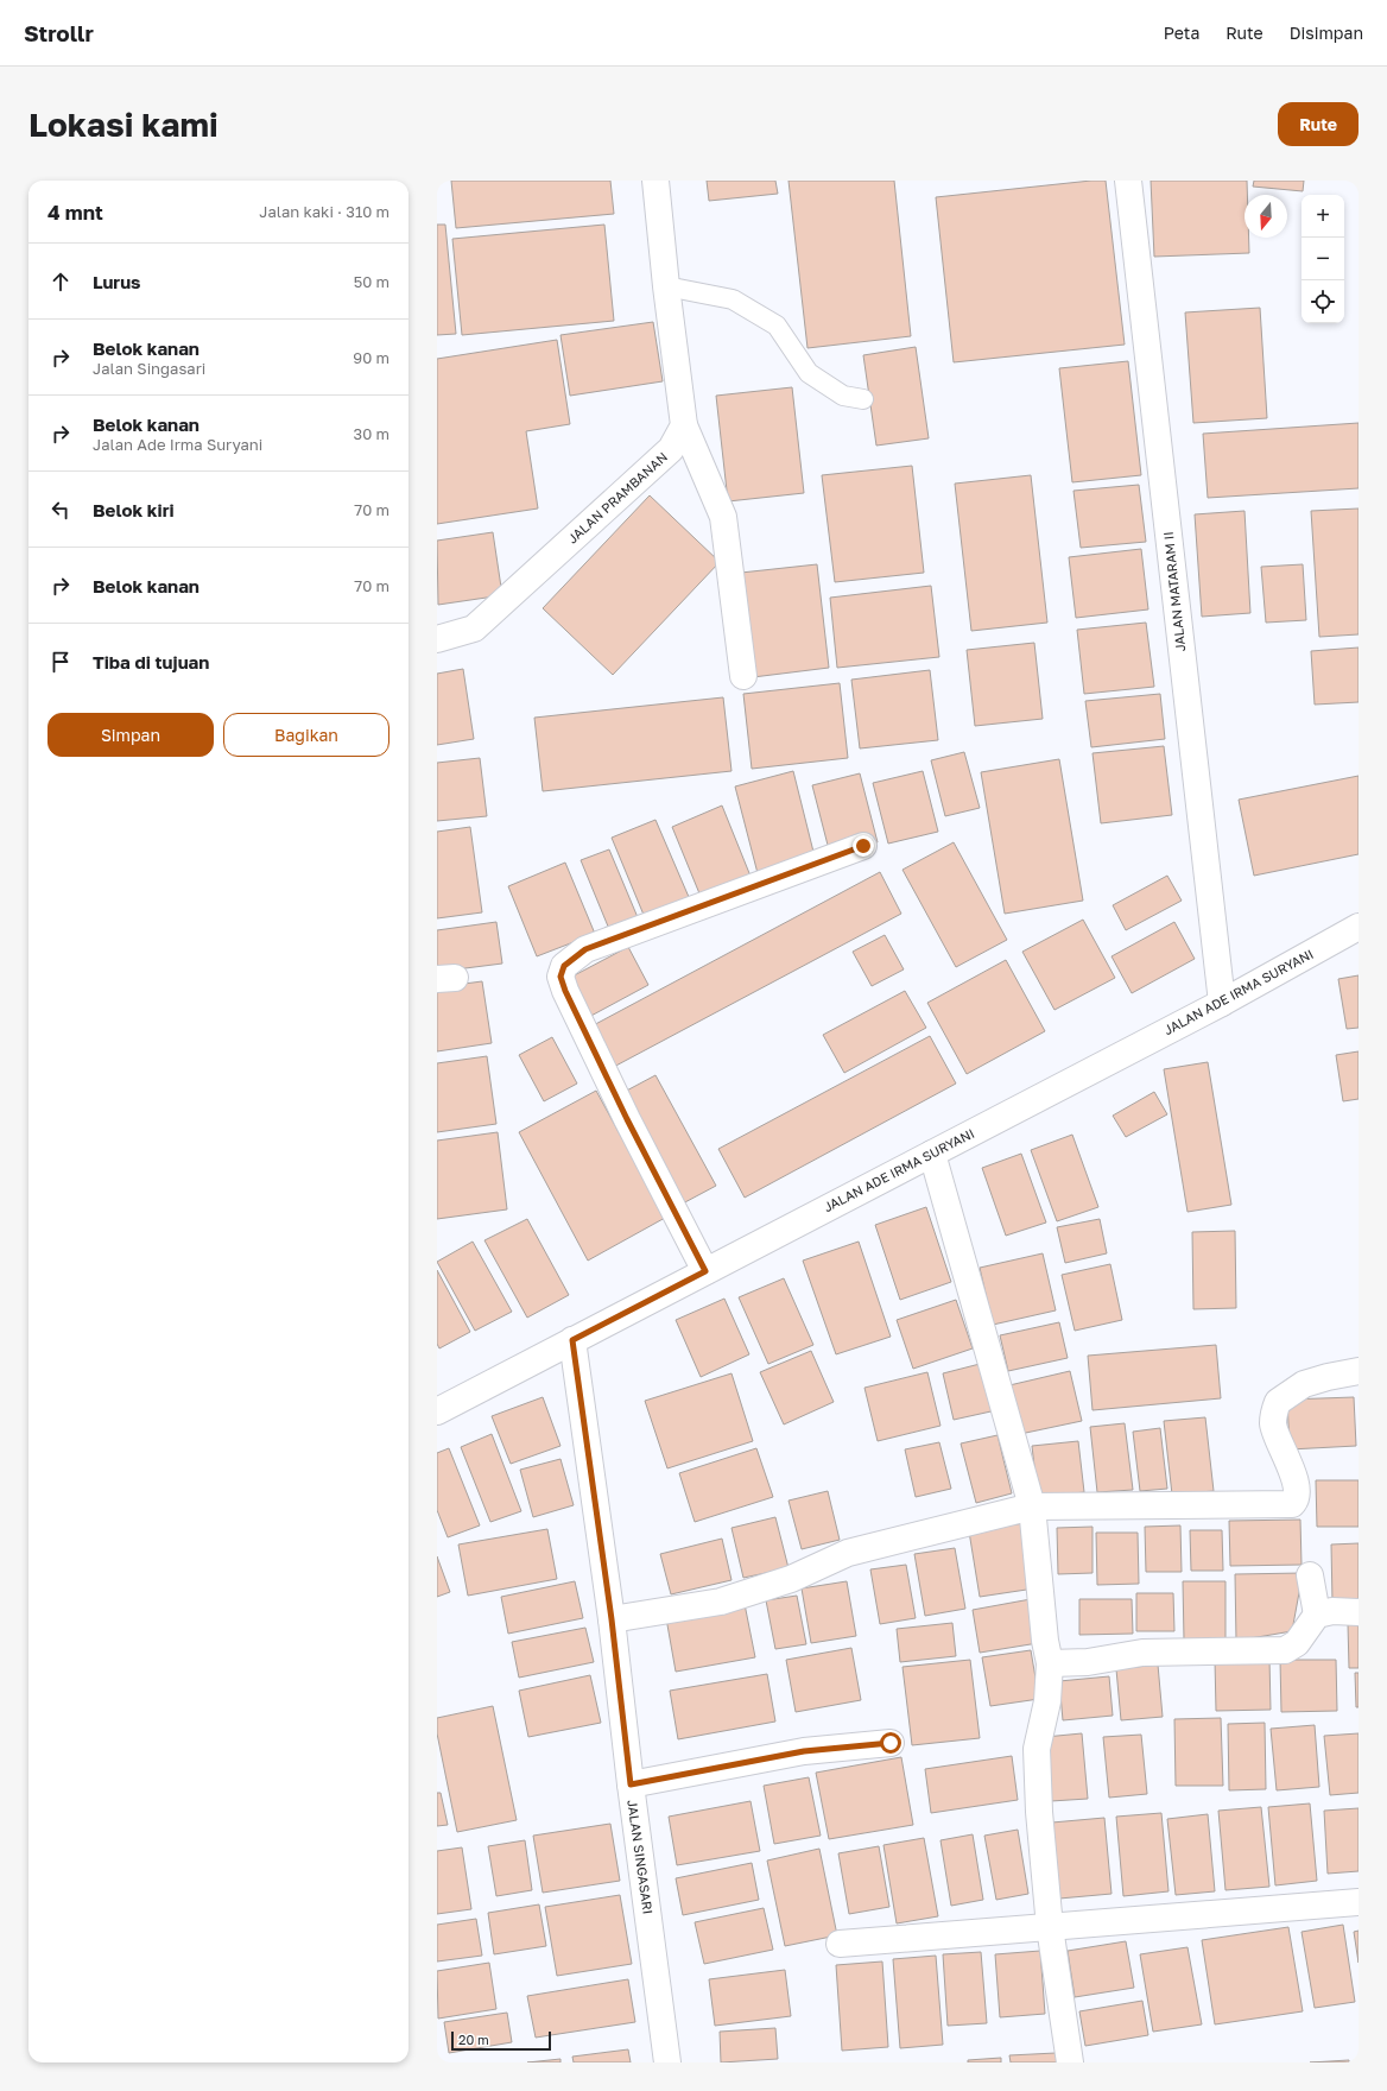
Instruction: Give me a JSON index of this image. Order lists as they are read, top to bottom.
{
  "streets": {
    "street": [
      "JALAN PRAMBANAN",
      "JALAN MATARAM II",
      "JALAN ADE IRMA SURYANI",
      "JALAN SINGASARI"
    ]
  },
  "crossings": [
    ["JALAN MATARAM II", "JALAN ADE IRMA SURYANI"],
    ["JALAN ADE IRMA SURYANI", "JALAN SINGASARI"]
  ],
  "scale_bar": "20 m",
  "north": "bottom",
  "page": {
    "header": "Strollr",
    "nav": ["Peta", "Rute", "Disimpan"],
    "buttons": [
      "Rute",
      ["Simpan", "Bagikan"]
    ],
    "title": "Lokasi kami",
    "heading": ["4 mnt", "Jalan kaki · 310 m"],
    "map_buttons": ["+", "−"],
    "list": [
      ["Lurus", "50 m"],
      ["Belok kanan", "Jalan Singasari", "90 m"],
      ["Belok kanan", "Jalan Ade Irma Suryani", "30 m"],
      ["Belok kiri", "70 m"],
      ["Belok kanan", "70 m"],
      "Tiba di tujuan"
    ],
    "scale": "20 m"
  }
}
